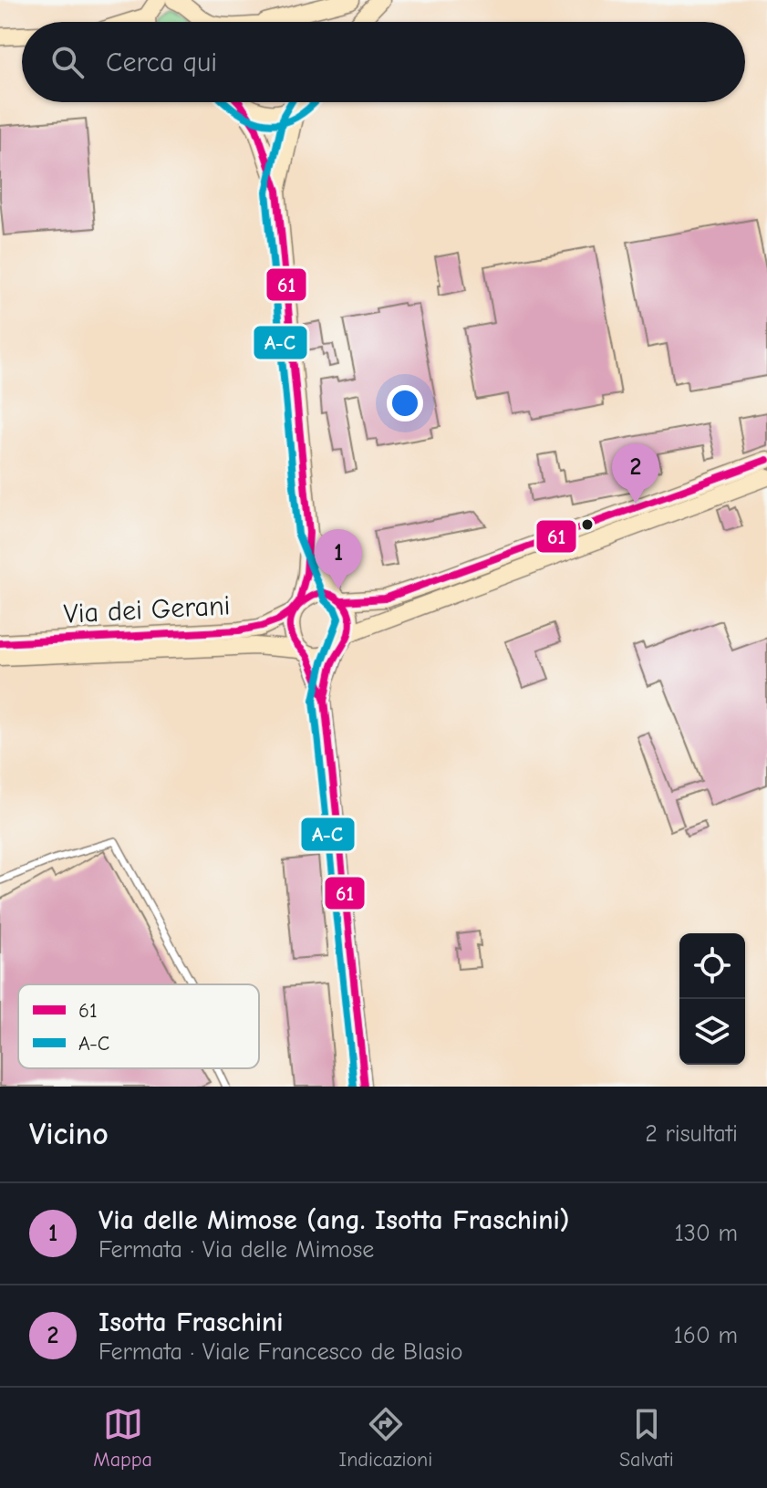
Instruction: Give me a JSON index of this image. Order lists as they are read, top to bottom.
{
  "streets": {
    "street": ["Via dei Gerani"]
  },
  "lines": ["transit line 61", "transit line A-C"],
  "legend": ["61", "A-C"],
  "page": {
    "search": "Cerca qui",
    "pins": ["2", "1"],
    "heading": ["Vicino", "2 risultati"],
    "list": [
      {
        "mark": "1",
        "name": "Via delle Mimose (ang. Isotta Fraschini)",
        "note": "Fermata · Via delle Mimose",
        "value": "130 m"
      },
      {
        "mark": "2",
        "name": "Isotta Fraschini",
        "note": "Fermata · Viale Francesco de Blasio",
        "value": "160 m"
      }
    ],
    "nav": ["Mappa", "Indicazioni", "Salvati"]
  }
}
